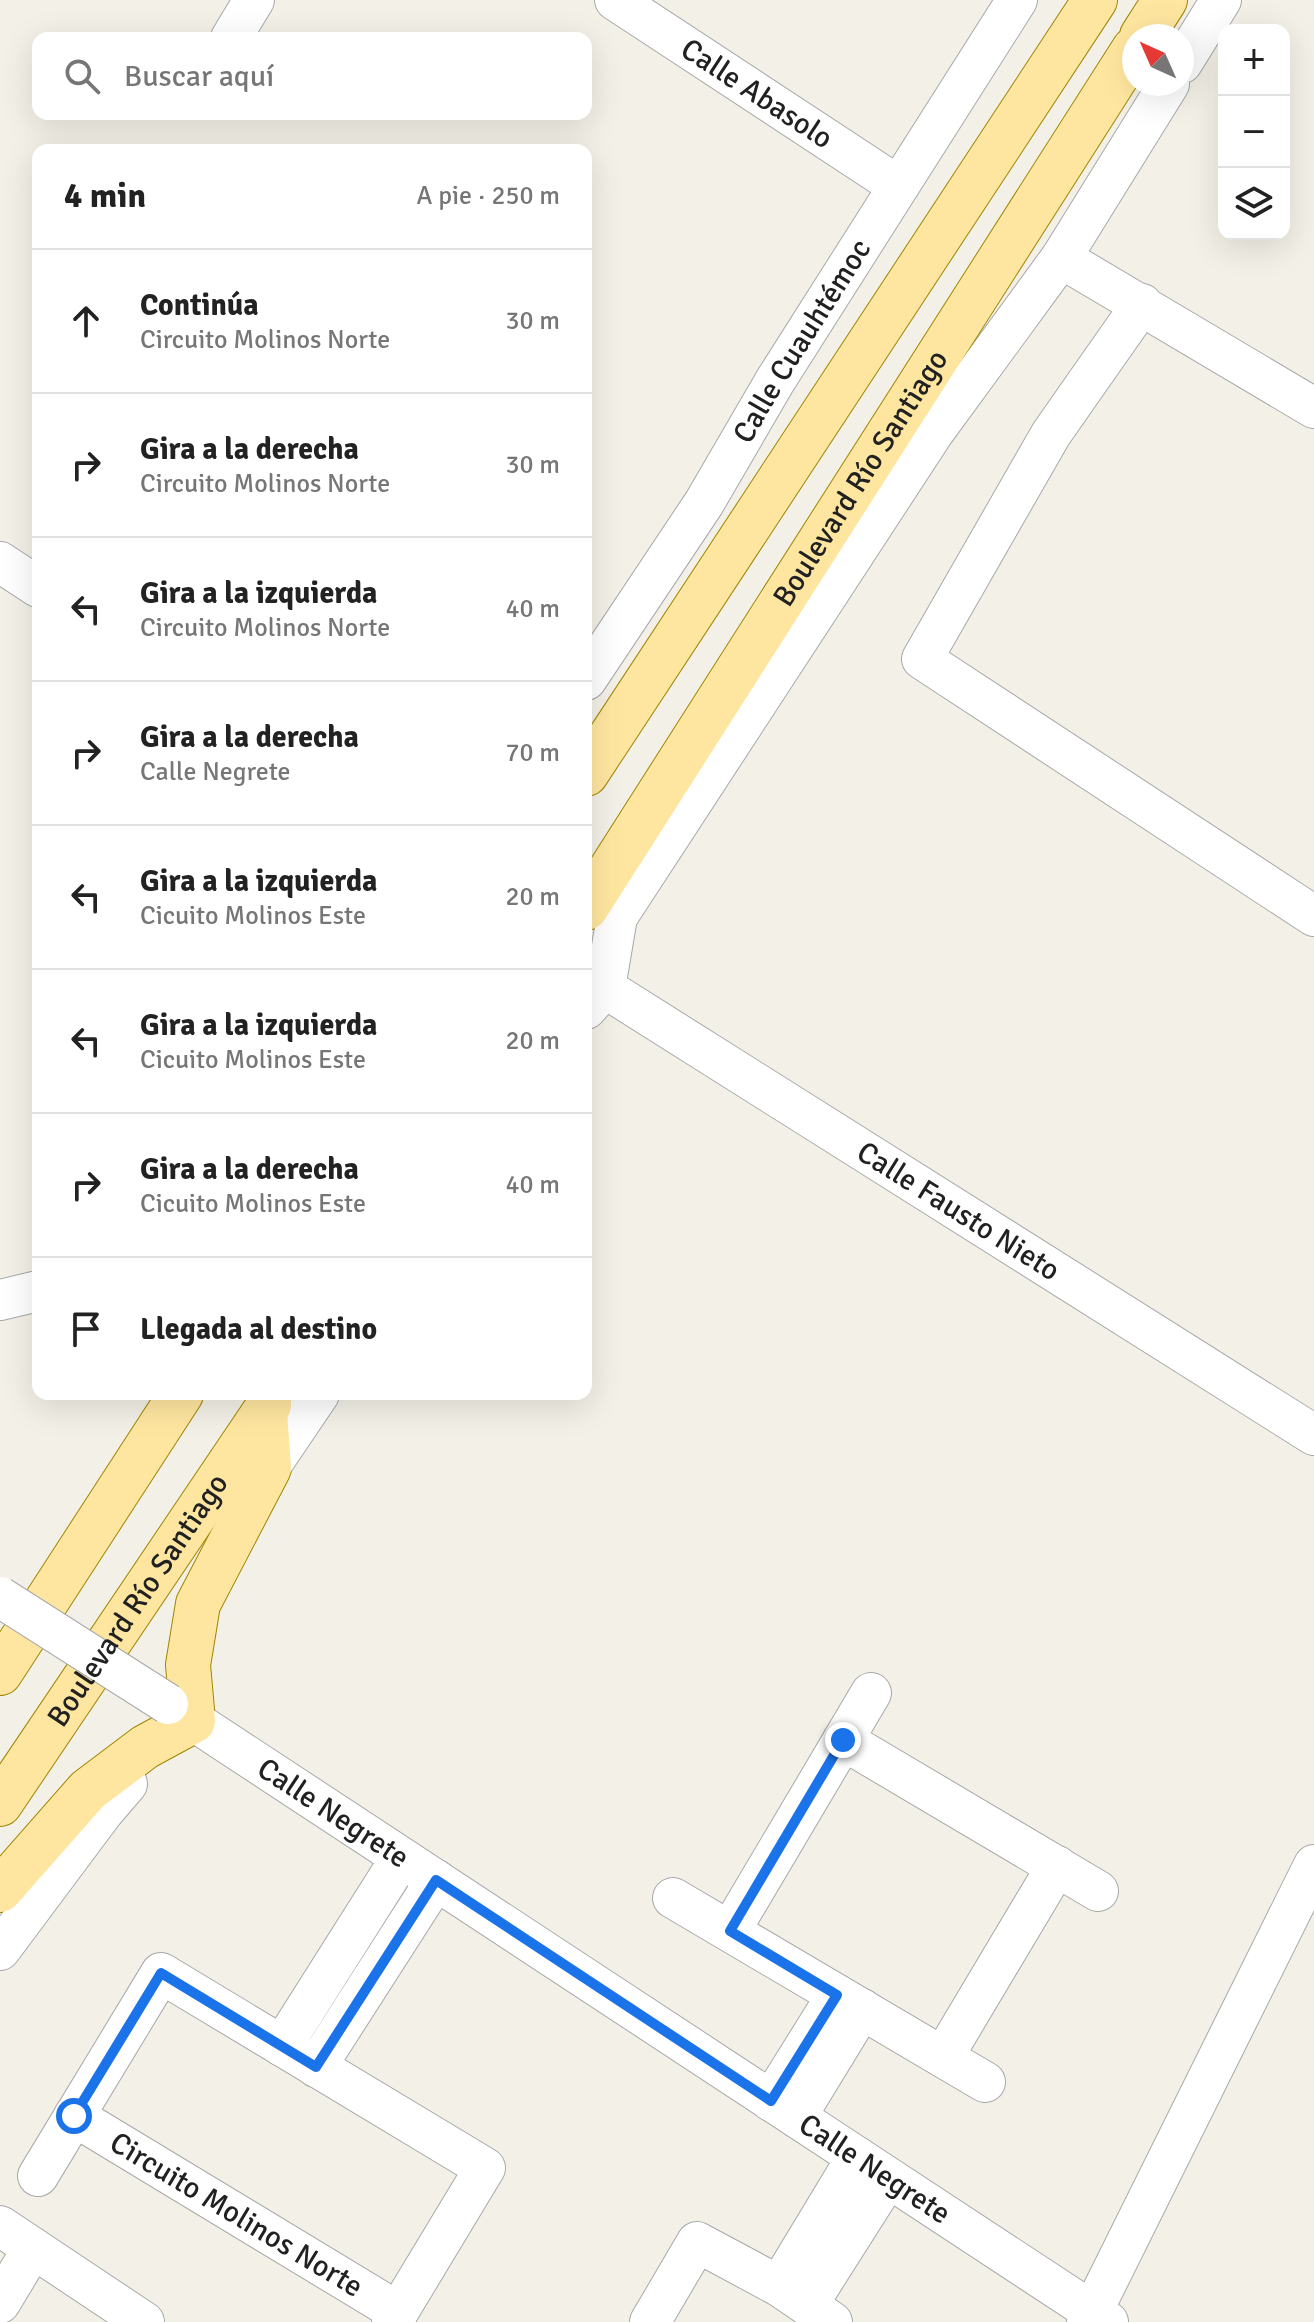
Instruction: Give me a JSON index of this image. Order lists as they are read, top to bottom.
{
  "streets": {
    "main road": ["Boulevard Río Santiago"],
    "street": [
      "Calle Abasolo",
      "Calle Cuauhtémoc",
      "Calle Fausto Nieto",
      "Calle Negrete",
      "Circuito Molinos Norte"
    ]
  },
  "crossings": [
    ["Calle Abasolo", "Calle Cuauhtémoc"]
  ],
  "north": "top left",
  "page": {
    "map_buttons": ["+", "−"],
    "search": "Buscar aquí",
    "heading": ["4 min", "A pie · 250 m"],
    "list": [
      ["Continúa", "Circuito Molinos Norte", "30 m"],
      ["Gira a la derecha", "Circuito Molinos Norte", "30 m"],
      ["Gira a la izquierda", "Circuito Molinos Norte", "40 m"],
      ["Gira a la derecha", "Calle Negrete", "70 m"],
      ["Gira a la izquierda", "Cicuito Molinos Este", "20 m"],
      ["Gira a la izquierda", "Cicuito Molinos Este", "20 m"],
      ["Gira a la derecha", "Cicuito Molinos Este", "40 m"],
      "Llegada al destino"
    ]
  }
}
